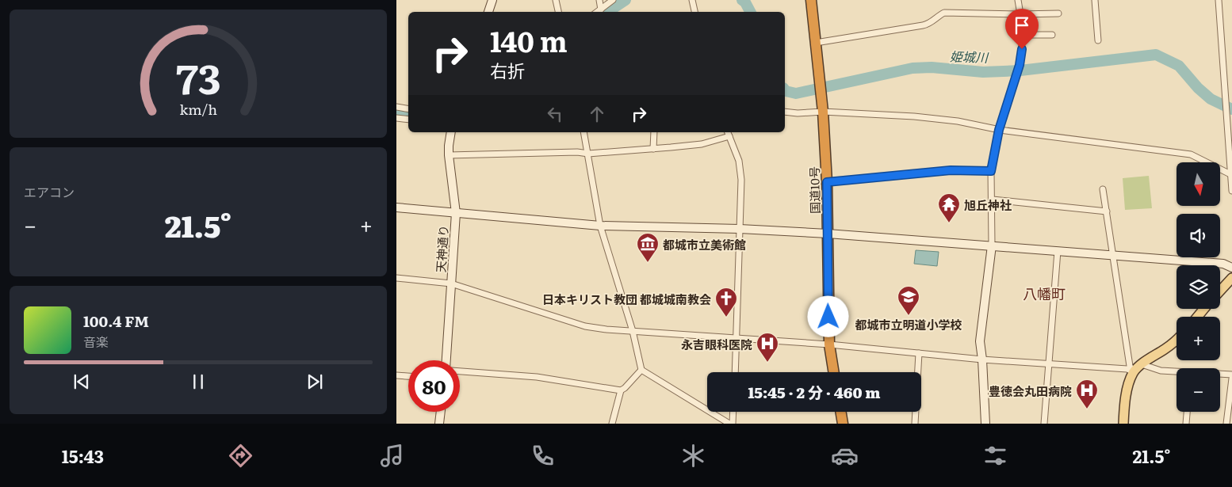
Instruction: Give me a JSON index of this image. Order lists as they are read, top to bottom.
{
  "streets": {
    "highway": ["国道10号"],
    "street": ["天神通り"]
  },
  "districts": ["八幡町"],
  "water": ["姫城川"],
  "places": {
    "temple": ["旭丘神社"],
    "museum": ["都城市立美術館"],
    "school or university": ["都城市立明道小学校"],
    "church": ["日本キリスト教団 都城城南教会"],
    "hospital": ["永吉眼科医院", "豊徳会丸田病院"]
  },
  "north": "bottom",
  "page": {
    "turn": ["140 m", "右折"],
    "tile": "エアコン",
    "map_buttons": ["+", "−"],
    "heat": ["−", "21.5°", "+"],
    "song": ["100.4 FM", "音楽"],
    "limit": "80",
    "trip": "15:45 · 2 分 · 460 m",
    "tabs": ["15:43", "21.5°"],
    "gauge": ["73", "km/h"]
  }
}
